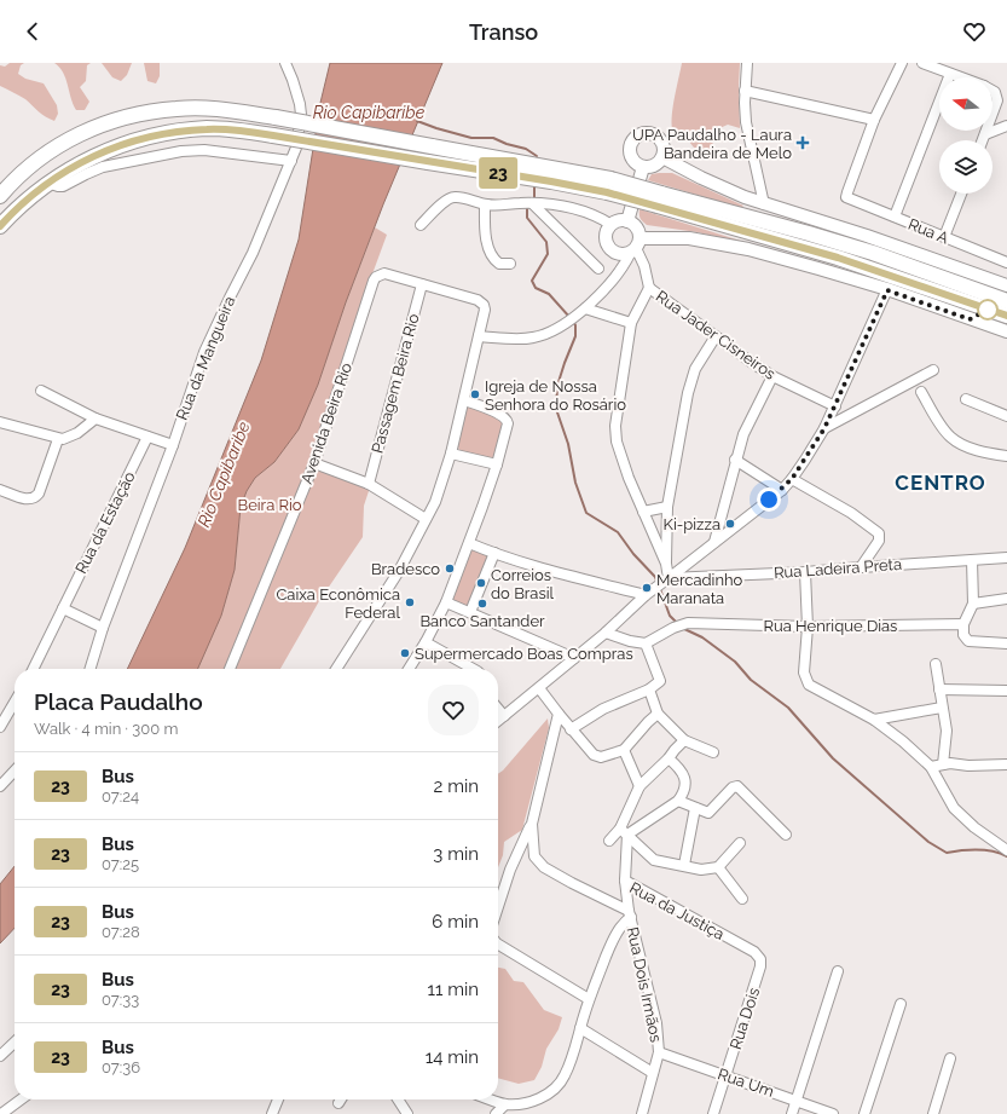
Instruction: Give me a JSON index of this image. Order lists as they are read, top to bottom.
{
  "streets": {
    "street": [
      "Rua A",
      "Rua Jader Cisneiros",
      "Rua da Mangueira",
      "Passagem Beira Rio",
      "Avenida Beira Rio",
      "Rua da Estação",
      "Rua Ladeira Preta",
      "Rua Henrique Dias",
      "Rua da Justiça",
      "Rua Dois Irmãos",
      "Rua Dois",
      "Rua Um"
    ]
  },
  "crossings": [
    ["Passagem Beira Rio", "Avenida Beira Rio"],
    ["Rua da Justiça", "Rua Dois Irmãos"],
    ["Rua da Justiça", "Rua Dois"],
    ["Rua Dois Irmãos", "Rua Um"],
    ["Rua Dois", "Rua Um"]
  ],
  "districts": ["CENTRO"],
  "water": ["Rio Capibaribe"],
  "parks": ["Beira Rio"],
  "places": {
    "health": ["UPA Paudalho - Laura Bandeira de Melo"],
    "other": [
      "Igreja de Nossa Senhora do Rosário",
      "Ki-pizza",
      "Bradesco",
      "Correios do Brasil",
      "Mercadinho Maranata",
      "Caixa Econômica Federal",
      "Banco Santander",
      "Supermercado Boas Compras"
    ]
  },
  "lines": ["bus line 23"],
  "north": "left",
  "page": {
    "header": "Transo",
    "on_map": "23",
    "heading": ["Placa Paudalho", "Walk · 4 min · 300 m"],
    "list": [
      {
        "mark": "23",
        "name": "Bus",
        "note": "07:24",
        "value": "2 min"
      },
      {
        "mark": "23",
        "name": "Bus",
        "note": "07:25",
        "value": "3 min"
      },
      {
        "mark": "23",
        "name": "Bus",
        "note": "07:28",
        "value": "6 min"
      },
      {
        "mark": "23",
        "name": "Bus",
        "note": "07:33",
        "value": "11 min"
      },
      {
        "mark": "23",
        "name": "Bus",
        "note": "07:36",
        "value": "14 min"
      }
    ]
  }
}
